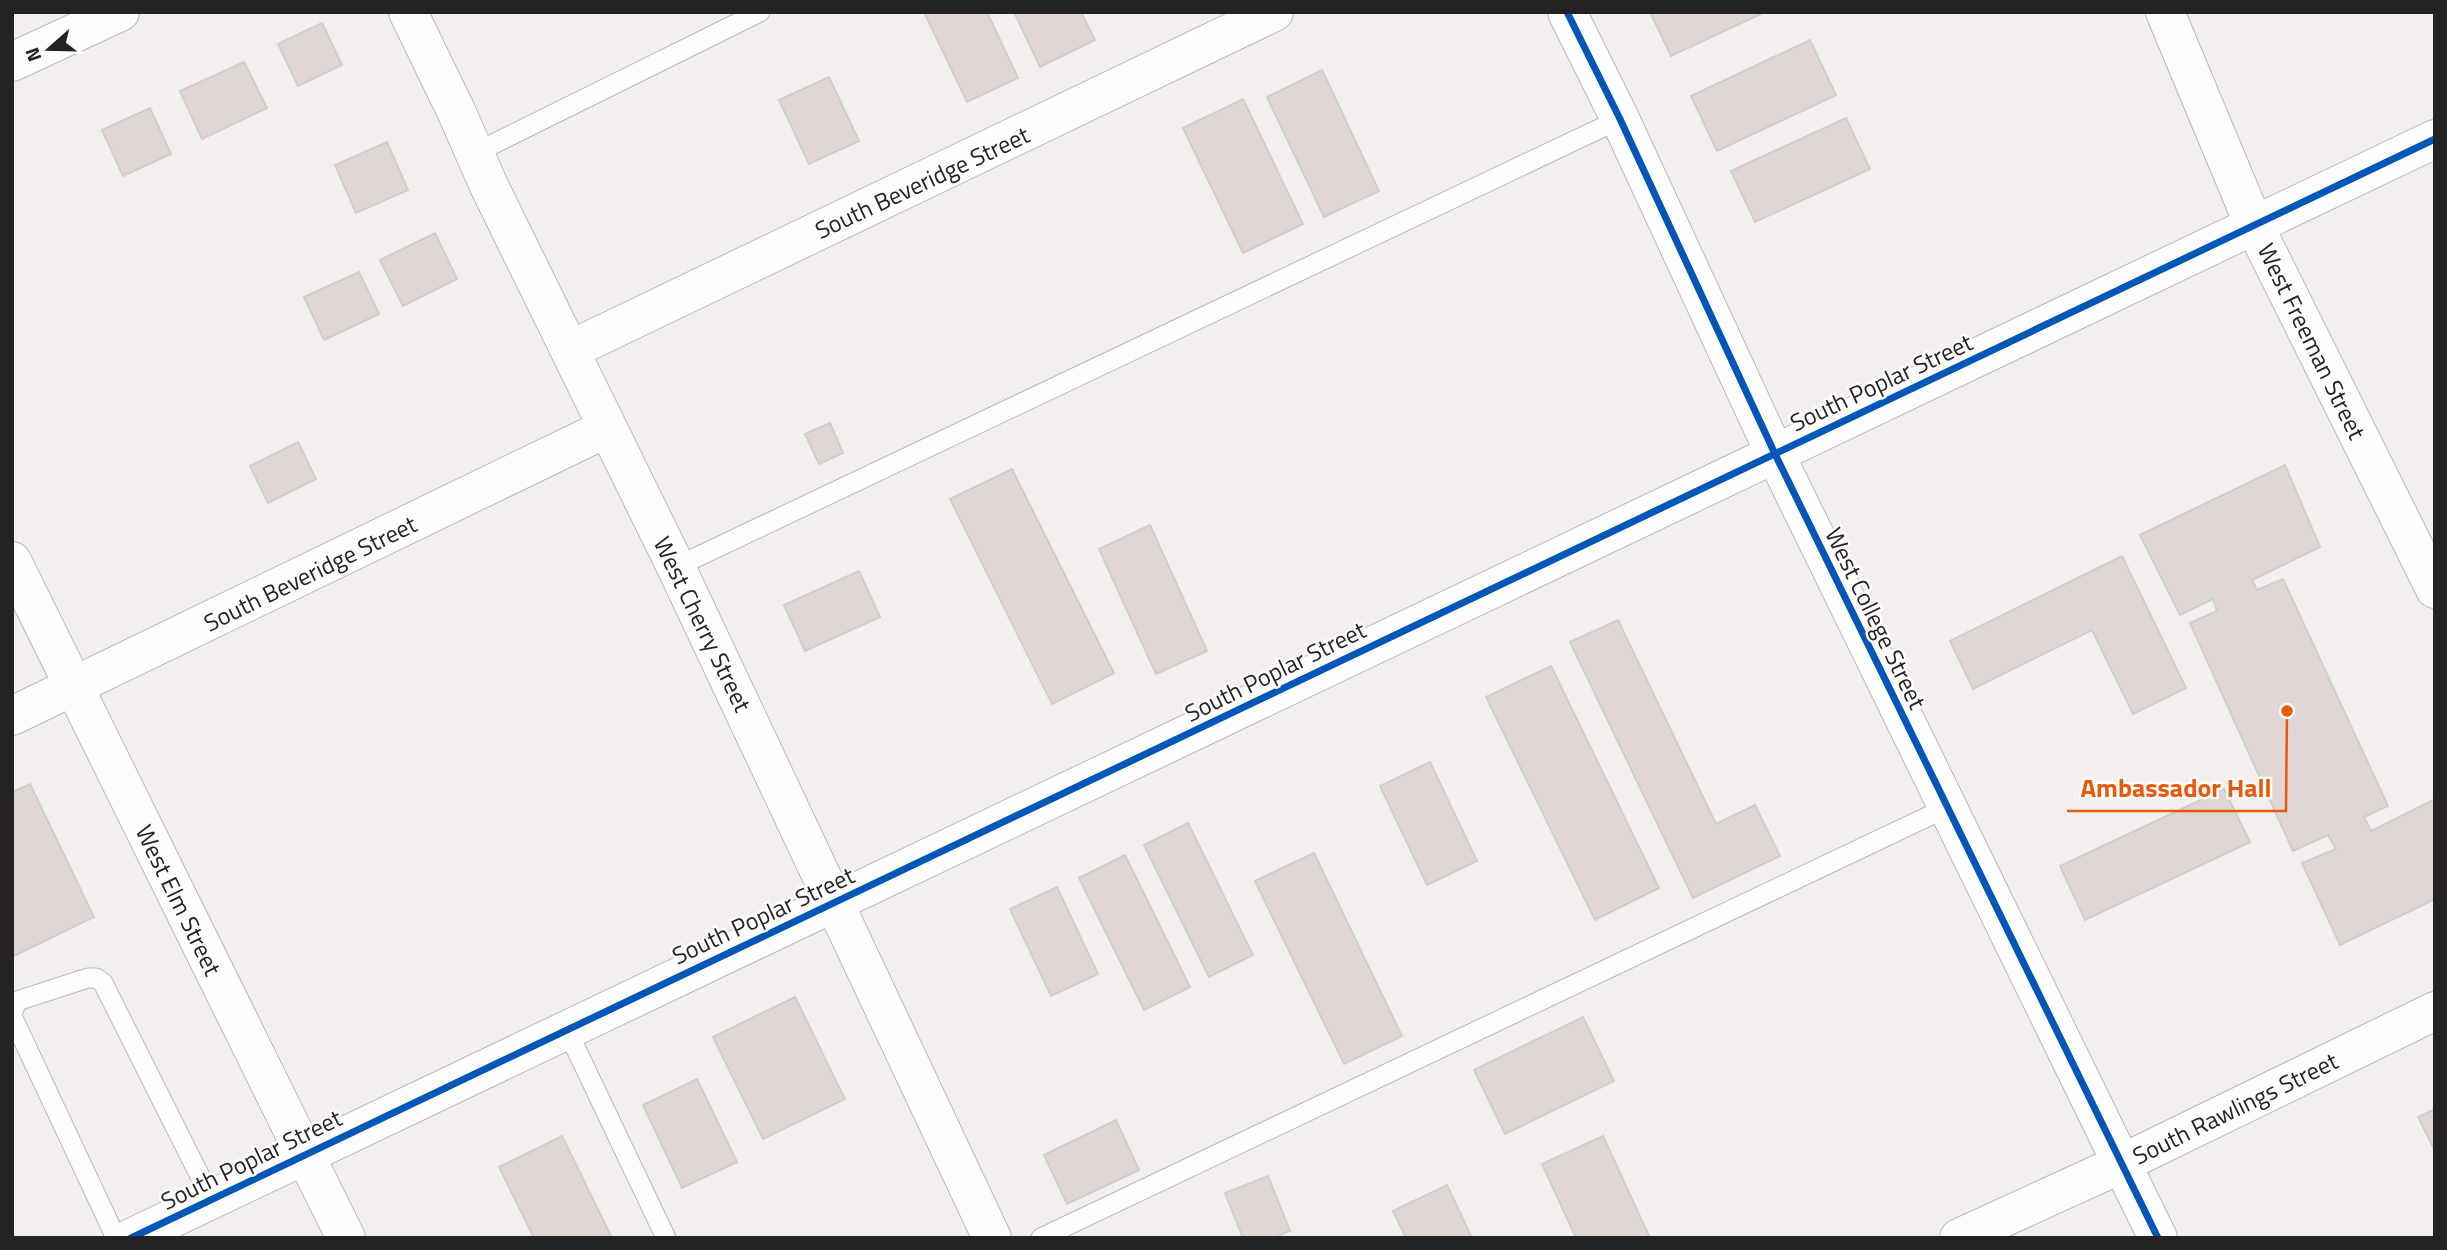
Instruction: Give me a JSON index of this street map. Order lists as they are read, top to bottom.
{
  "streets": {
    "street": [
      "South Beveridge Street",
      "West Freeman Street",
      "South Poplar Street",
      "West College Street",
      "West Cherry Street",
      "West Elm Street",
      "South Rawlings Street"
    ]
  },
  "crossings": [
    ["South Beveridge Street", "West Cherry Street"],
    ["South Beveridge Street", "West Elm Street"],
    ["West Freeman Street", "South Poplar Street"],
    ["South Poplar Street", "West College Street"],
    ["South Poplar Street", "West Cherry Street"],
    ["South Poplar Street", "West Elm Street"],
    ["West College Street", "South Rawlings Street"]
  ],
  "places": ["Ambassador Hall"],
  "north": "left"
}
